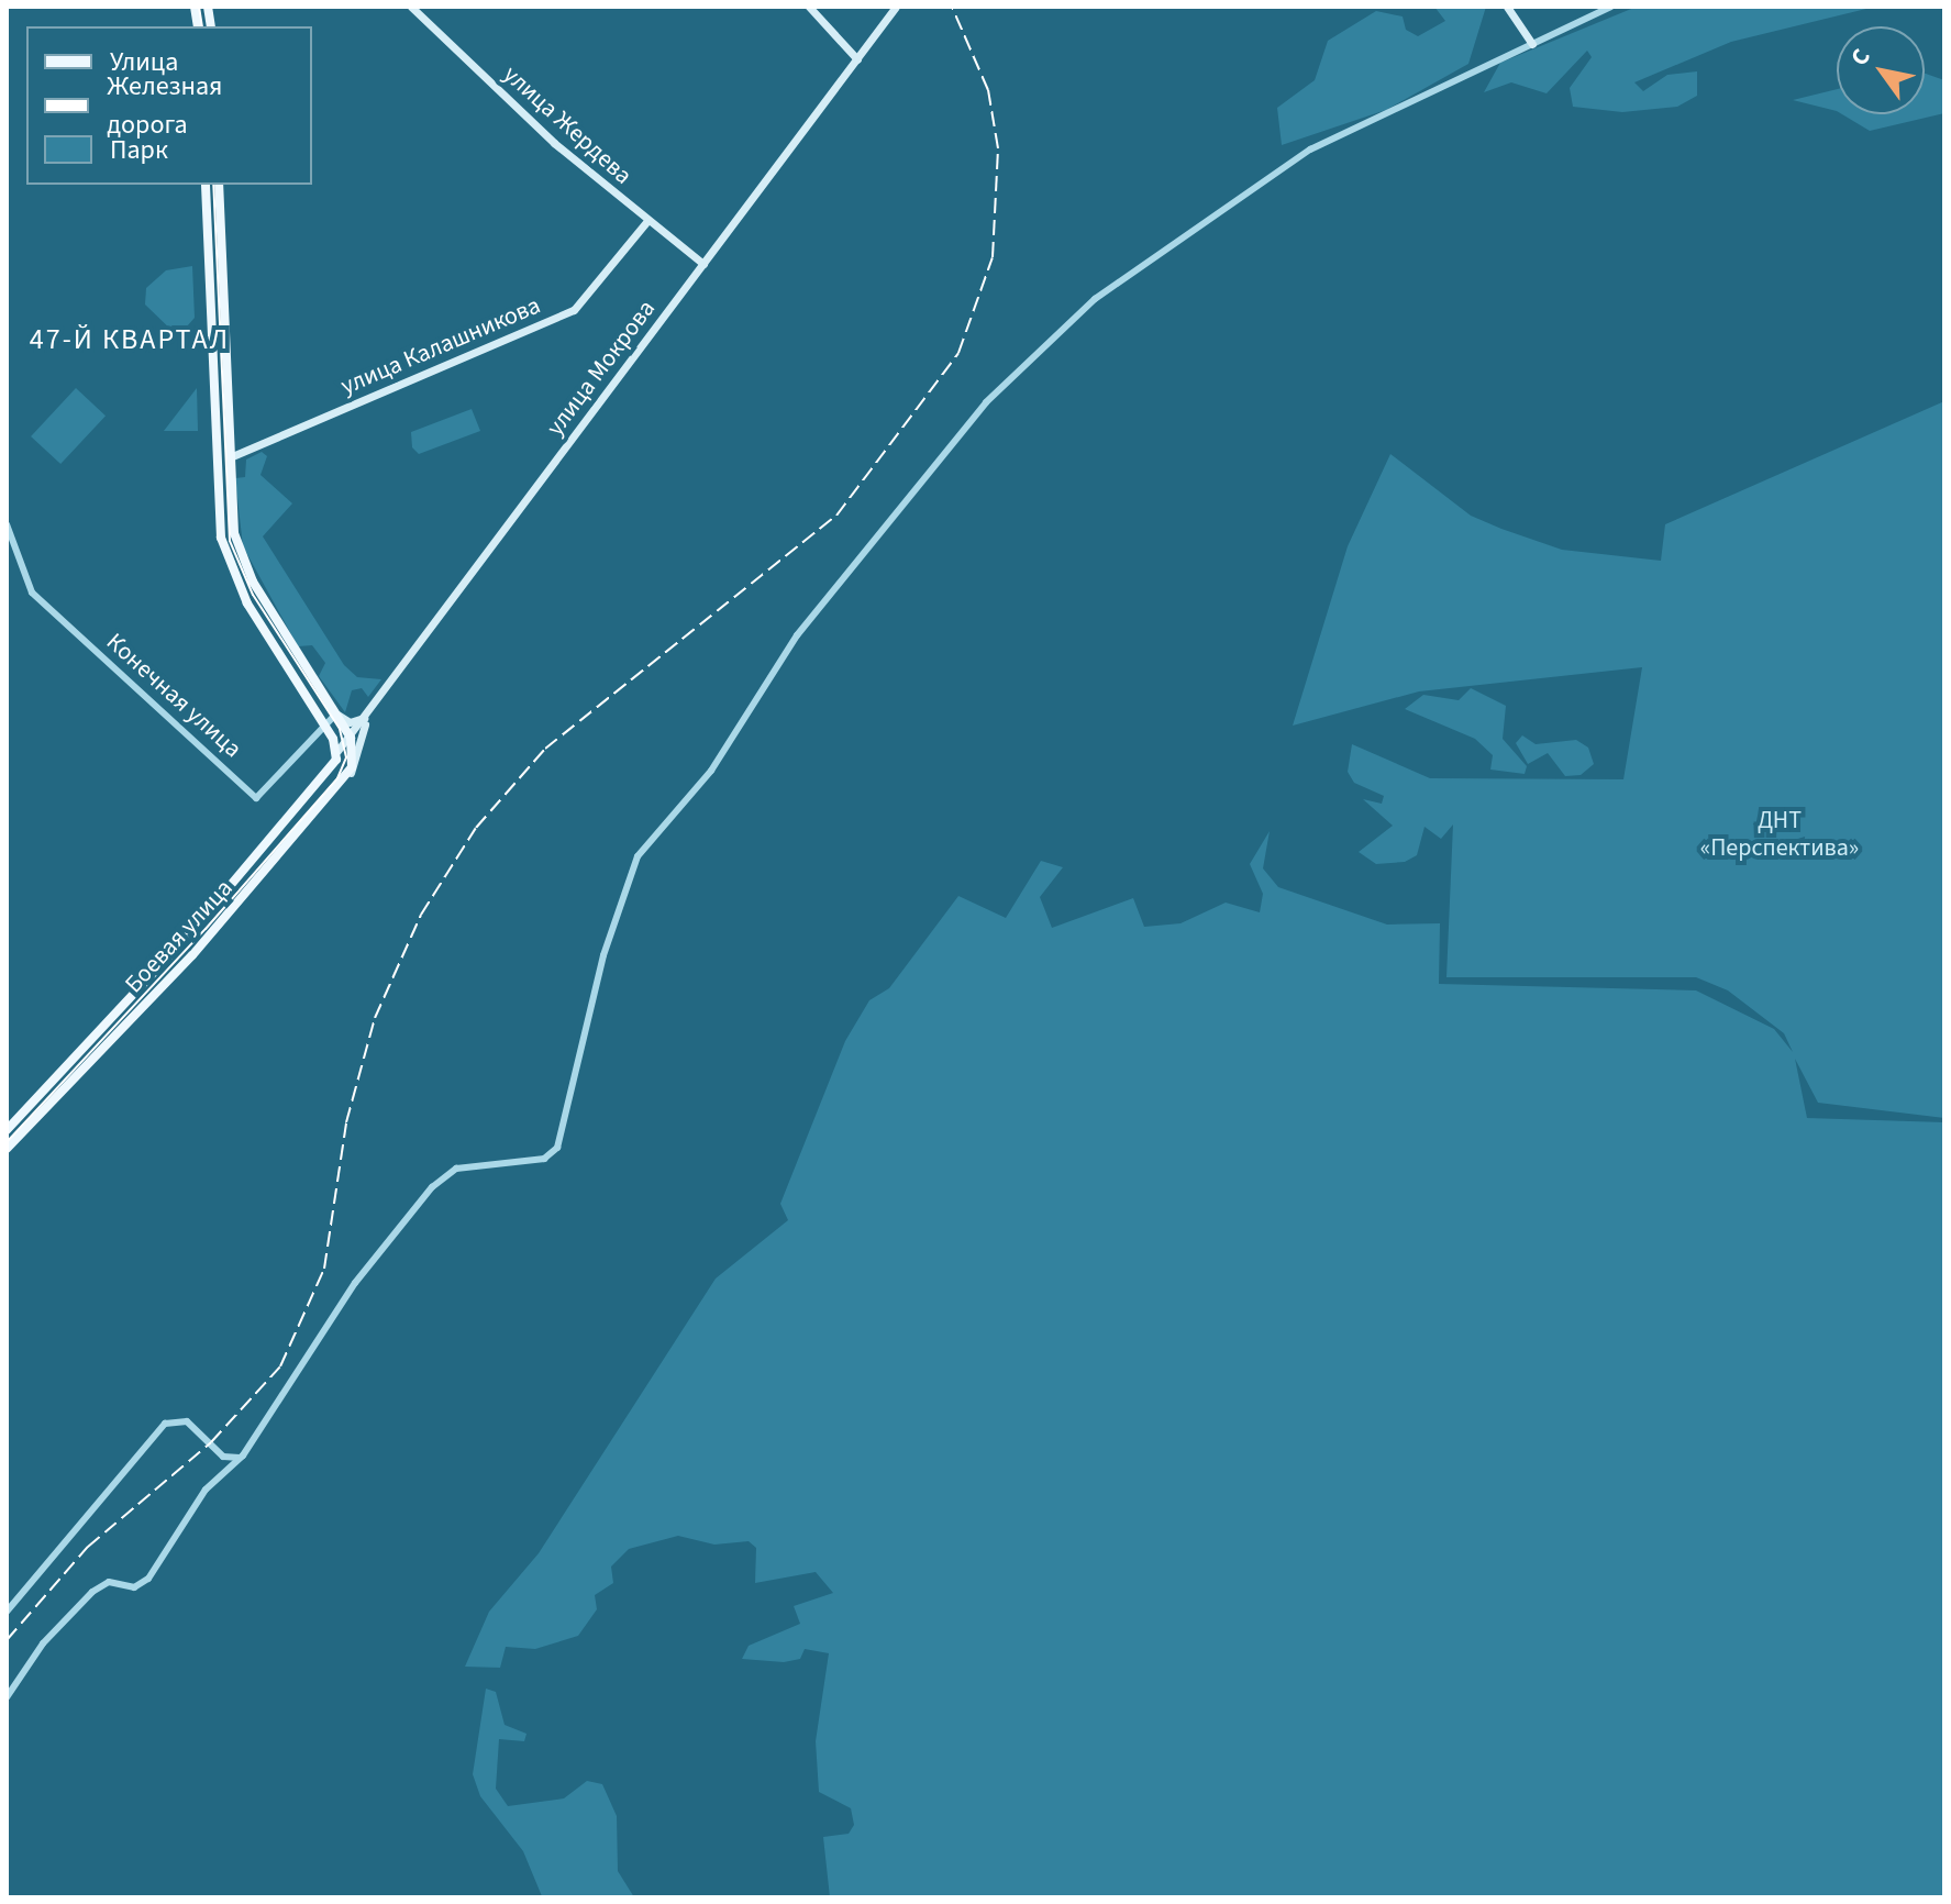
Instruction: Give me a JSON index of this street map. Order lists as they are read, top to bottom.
{
  "streets": {
    "main road": [
      "улица Жердева",
      "улица Калашникова",
      "улица Мокрова",
      "Боевая улица"
    ],
    "street": ["Конечная улица"]
  },
  "crossings": [
    ["улица Жердева", "улица Калашникова"],
    ["улица Жердева", "улица Мокрова"],
    ["улица Мокрова", "Боевая улица"]
  ],
  "districts": ["47-Й КВАРТАЛ"],
  "parks": ["ДНТ «Перспектива»"],
  "legend": ["Улица", "Железная дорога", "Парк"],
  "north": "top left"
}
